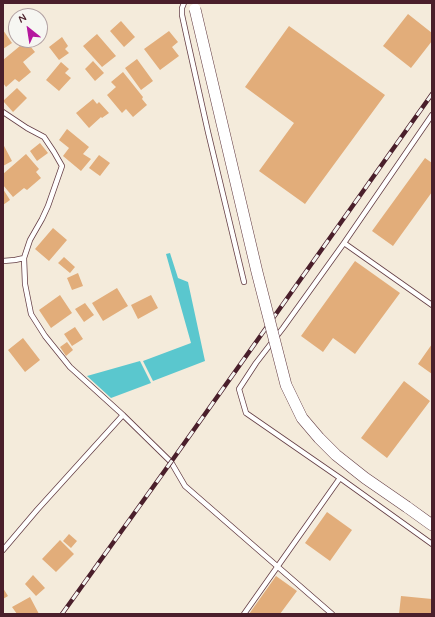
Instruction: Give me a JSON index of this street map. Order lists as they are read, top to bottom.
{
  "north": "top left"
}
